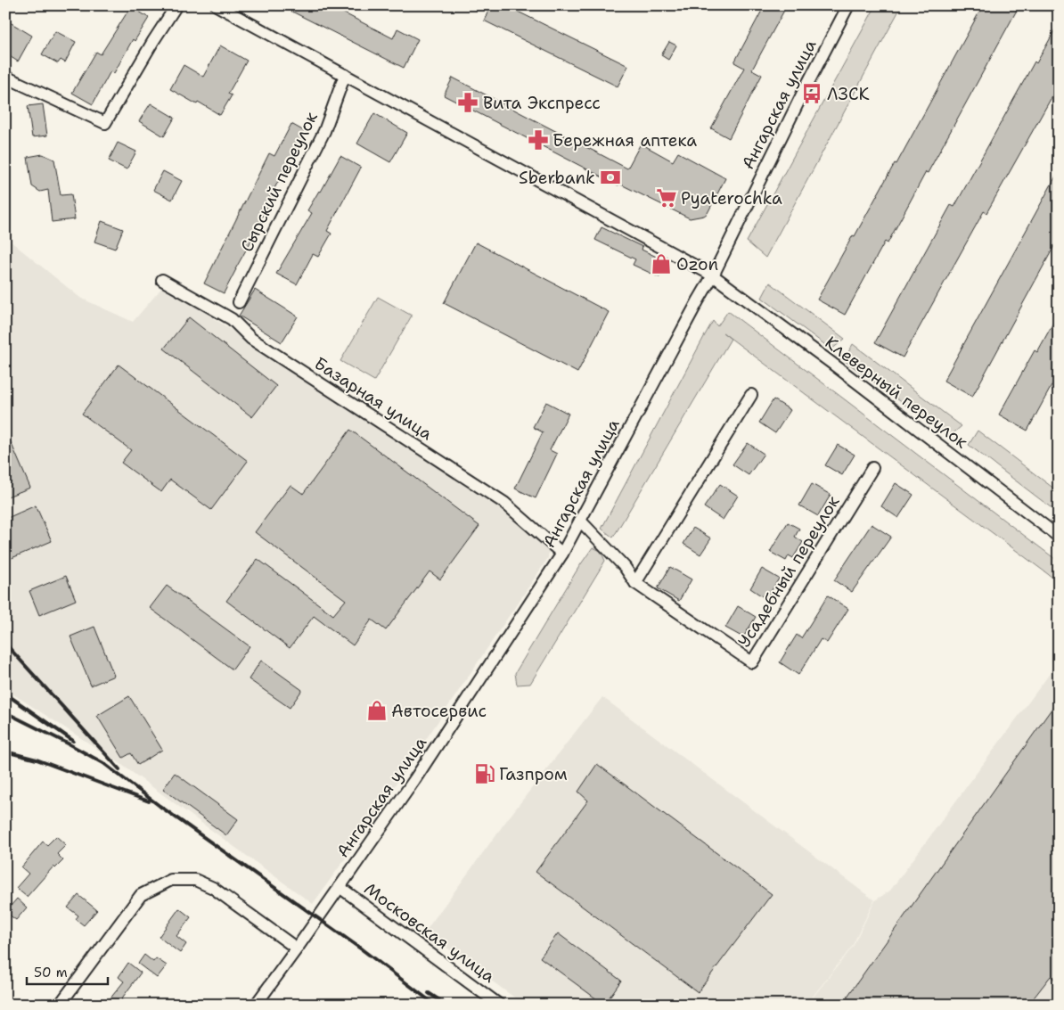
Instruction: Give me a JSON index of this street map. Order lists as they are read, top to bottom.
{
  "streets": {
    "street": [
      "Ангарская улица",
      "Сырский переулок",
      "Клеверный переулок",
      "Базарная улица",
      "Усадебный переулок",
      "Московская улица"
    ]
  },
  "crossings": [
    ["Ангарская улица", "Клеверный переулок"],
    ["Ангарская улица", "Базарная улица"],
    ["Ангарская улица", "Усадебный переулок"],
    ["Ангарская улица", "Московская улица"],
    ["Сырский переулок", "Клеверный переулок"]
  ],
  "places": {
    "bus stop": ["ЛЗСК"],
    "pharmacy": ["Вита Экспресс", "Бережная аптека"],
    "bank": ["Sberbank"],
    "supermarket": ["Pyaterochka"],
    "shop": ["Ozon", "Автосервис"],
    "fuel station": ["Газпром"]
  },
  "scale_bar": "50 m"
}
